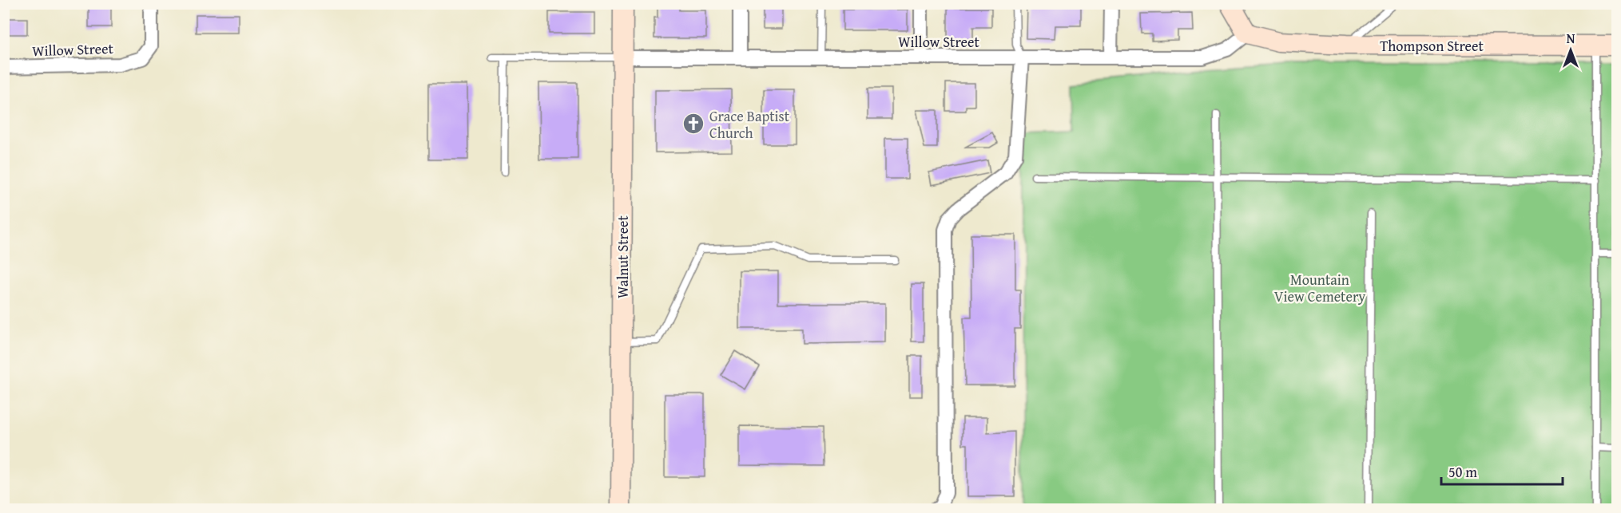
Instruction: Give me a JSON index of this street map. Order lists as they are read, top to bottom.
{
  "streets": {
    "street": ["Willow Street", "Thompson Street", "Walnut Street"]
  },
  "crossings": [
    ["Willow Street", "Thompson Street"],
    ["Willow Street", "Walnut Street"]
  ],
  "parks": ["Mountain View Cemetery"],
  "places": {
    "church": ["Grace Baptist Church"]
  },
  "scale_bar": "50 m",
  "north": "top"
}
